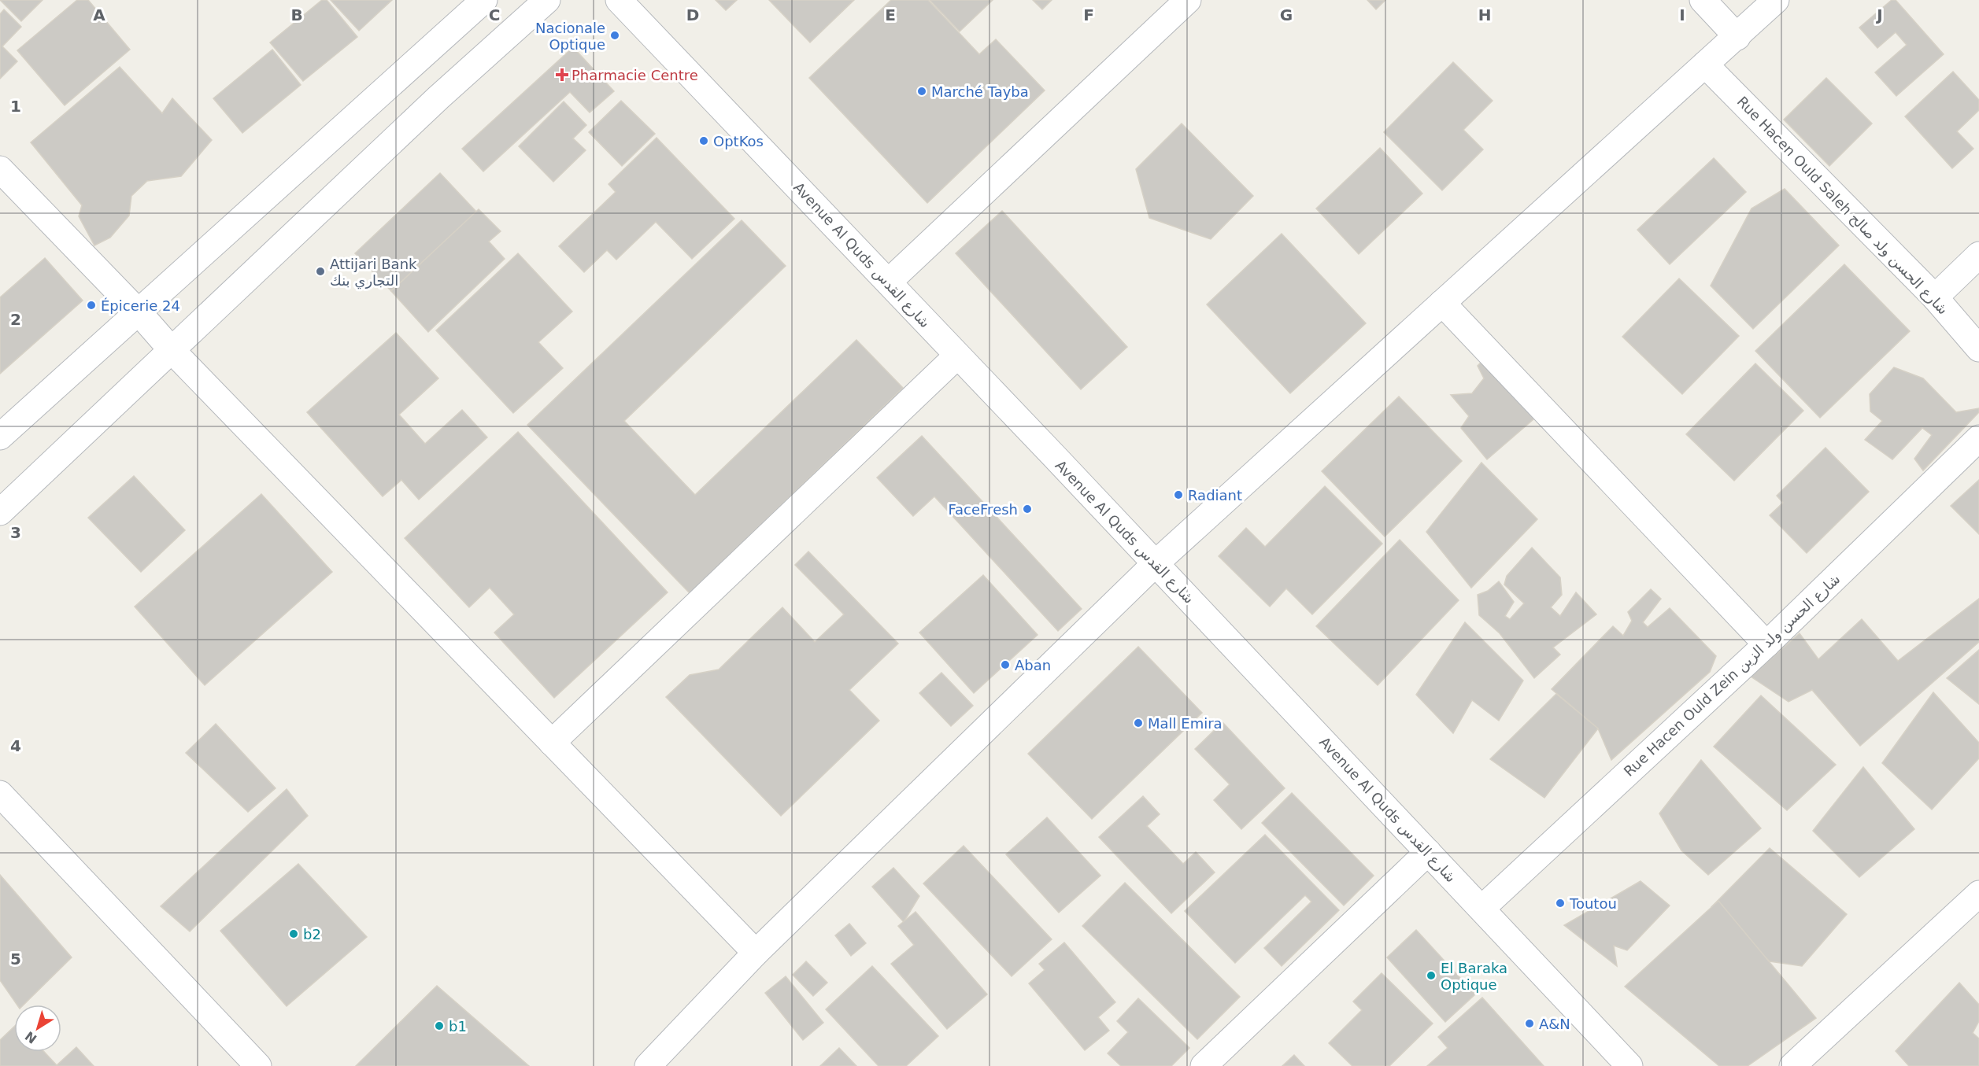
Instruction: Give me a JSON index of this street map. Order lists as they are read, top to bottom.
{
  "streets": {
    "street": ["Rue Hacen Ould Saleh شارع الحسن ولد صالح", "Avenue Al Quds شارع القدس", "Rue Hacen Ould Zein شارع الحسن ولد الزين"]
  },
  "crossings": [
    ["Avenue Al Quds شارع القدس", "Rue Hacen Ould Zein شارع الحسن ولد الزين"]
  ],
  "places": {
    "other": [
      "Nacionale Optique",
      "Marché Tayba",
      "OptKos",
      "Attijari Bank التجاري بنك",
      "Épicerie 24",
      "Radiant",
      "FaceFresh",
      "Aban",
      "Mall Emira",
      "Toutou",
      "b2",
      "El Baraka Optique",
      "A&N",
      "b1"
    ],
    "health": ["Pharmacie Centre"]
  },
  "north": "bottom left",
  "grid": {
    "columns": [
      "A",
      "B",
      "C",
      "D",
      "E",
      "F",
      "G",
      "H",
      "I",
      "J"
    ],
    "rows": [
      "1",
      "2",
      "3",
      "4",
      "5"
    ]
  }
}
